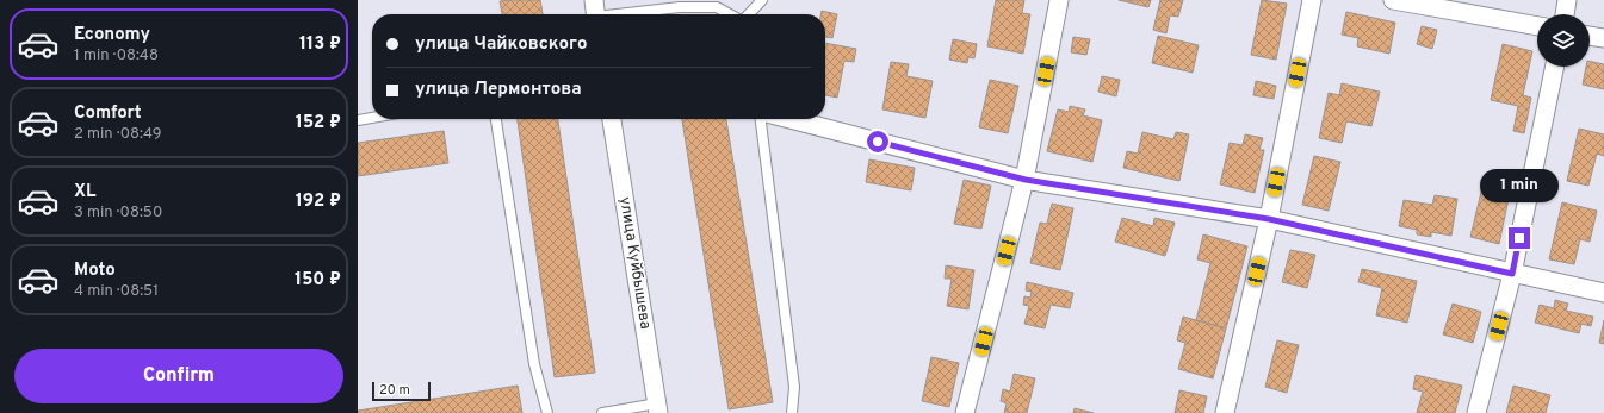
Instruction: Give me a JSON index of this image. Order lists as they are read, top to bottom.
{
  "streets": {
    "street": ["улица Куйбышева"]
  },
  "scale_bar": "20 m",
  "page": {
    "list": [
      {
        "name": "Economy",
        "note": "1 min · 08:48",
        "value": "113 ₽"
      },
      {
        "name": "Comfort",
        "note": "2 min · 08:49",
        "value": "152 ₽"
      },
      {
        "name": "XL",
        "note": "3 min · 08:50",
        "value": "192 ₽"
      },
      {
        "name": "Moto",
        "note": "4 min · 08:51",
        "value": "150 ₽"
      }
    ],
    "banner": ["улица Чайковского", "улица Лермонтова"],
    "bubble": "1 min",
    "buttons": "Confirm",
    "scale": "20 m"
  }
}
